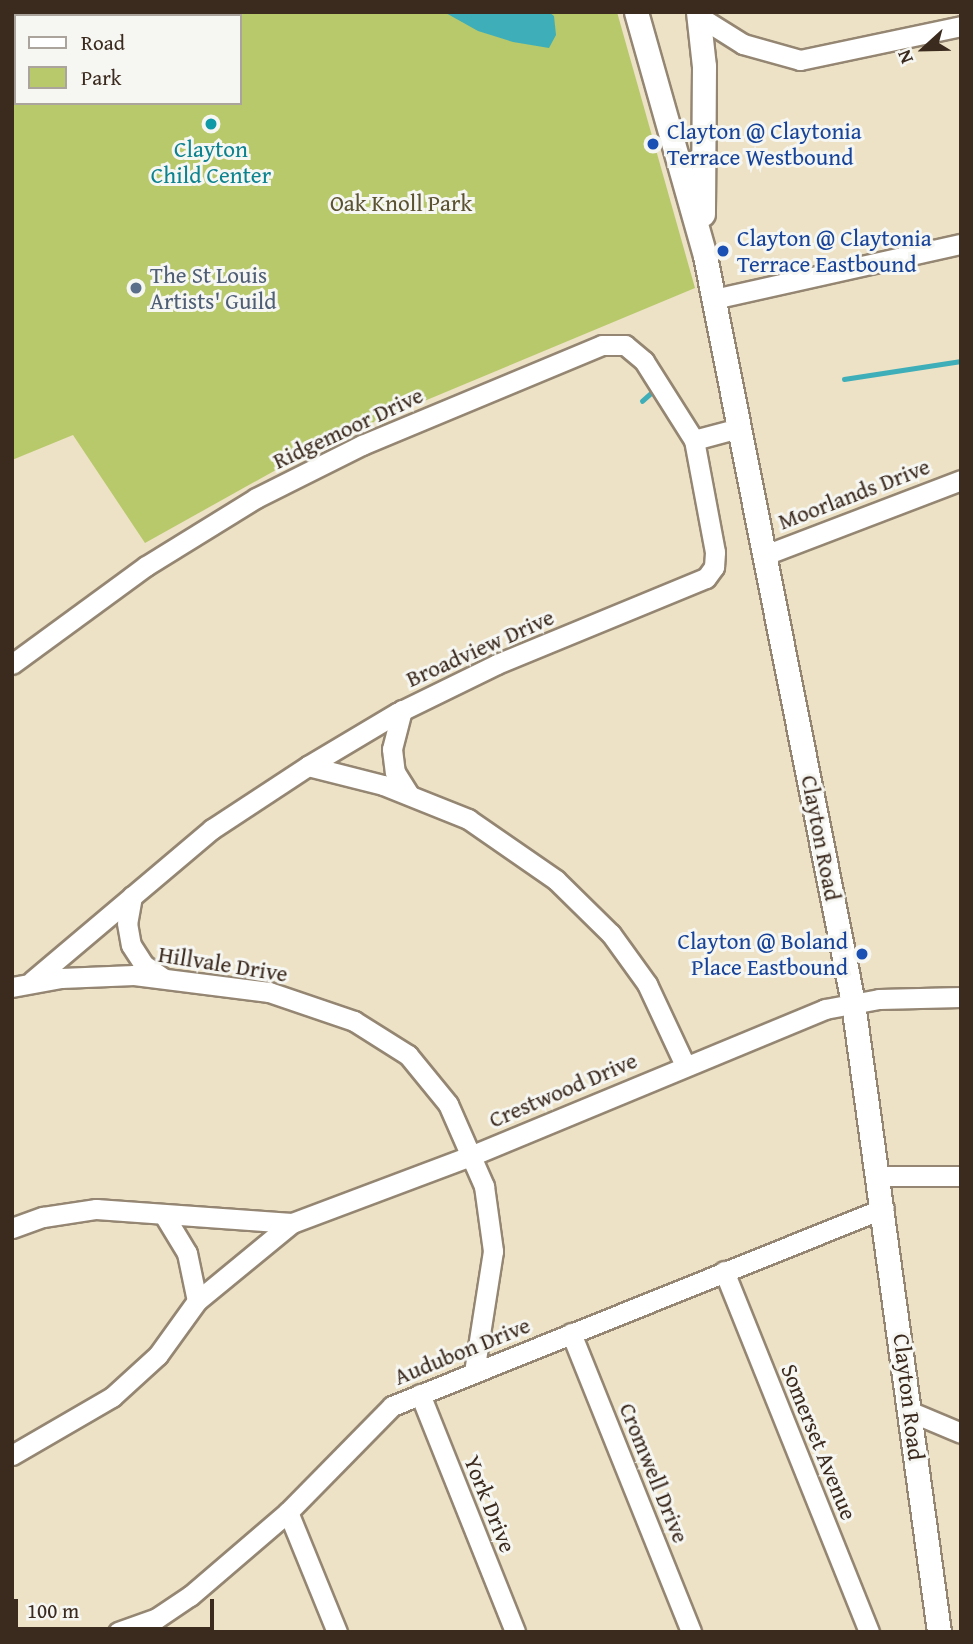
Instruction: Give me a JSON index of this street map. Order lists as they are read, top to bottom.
{
  "streets": {
    "main road": ["Clayton Road"],
    "street": [
      "Ridgemoor Drive",
      "Moorlands Drive",
      "Broadview Drive",
      "Hillvale Drive",
      "Crestwood Drive",
      "Audubon Drive",
      "Somerset Avenue",
      "Cromwell Drive",
      "York Drive"
    ]
  },
  "crossings": [
    ["Ridgemoor Drive", "Broadview Drive"],
    ["Moorlands Drive", "Clayton Road"],
    ["Broadview Drive", "Hillvale Drive"],
    ["Clayton Road", "Crestwood Drive"],
    ["Clayton Road", "Audubon Drive"],
    ["Hillvale Drive", "Crestwood Drive"],
    ["Hillvale Drive", "Audubon Drive"],
    ["Audubon Drive", "Somerset Avenue"],
    ["Audubon Drive", "Cromwell Drive"],
    ["Audubon Drive", "York Drive"]
  ],
  "parks": ["Oak Knoll Park"],
  "places": [
    "Clayton Child Center",
    "Clayton @ Claytonia Terrace Westbound",
    "Clayton @ Claytonia Terrace Eastbound",
    "The St Louis Artists' Guild",
    "Clayton @ Boland Place Eastbound"
  ],
  "legend": ["Road", "Park"],
  "scale_bar": "100 m",
  "north": "left"
}
